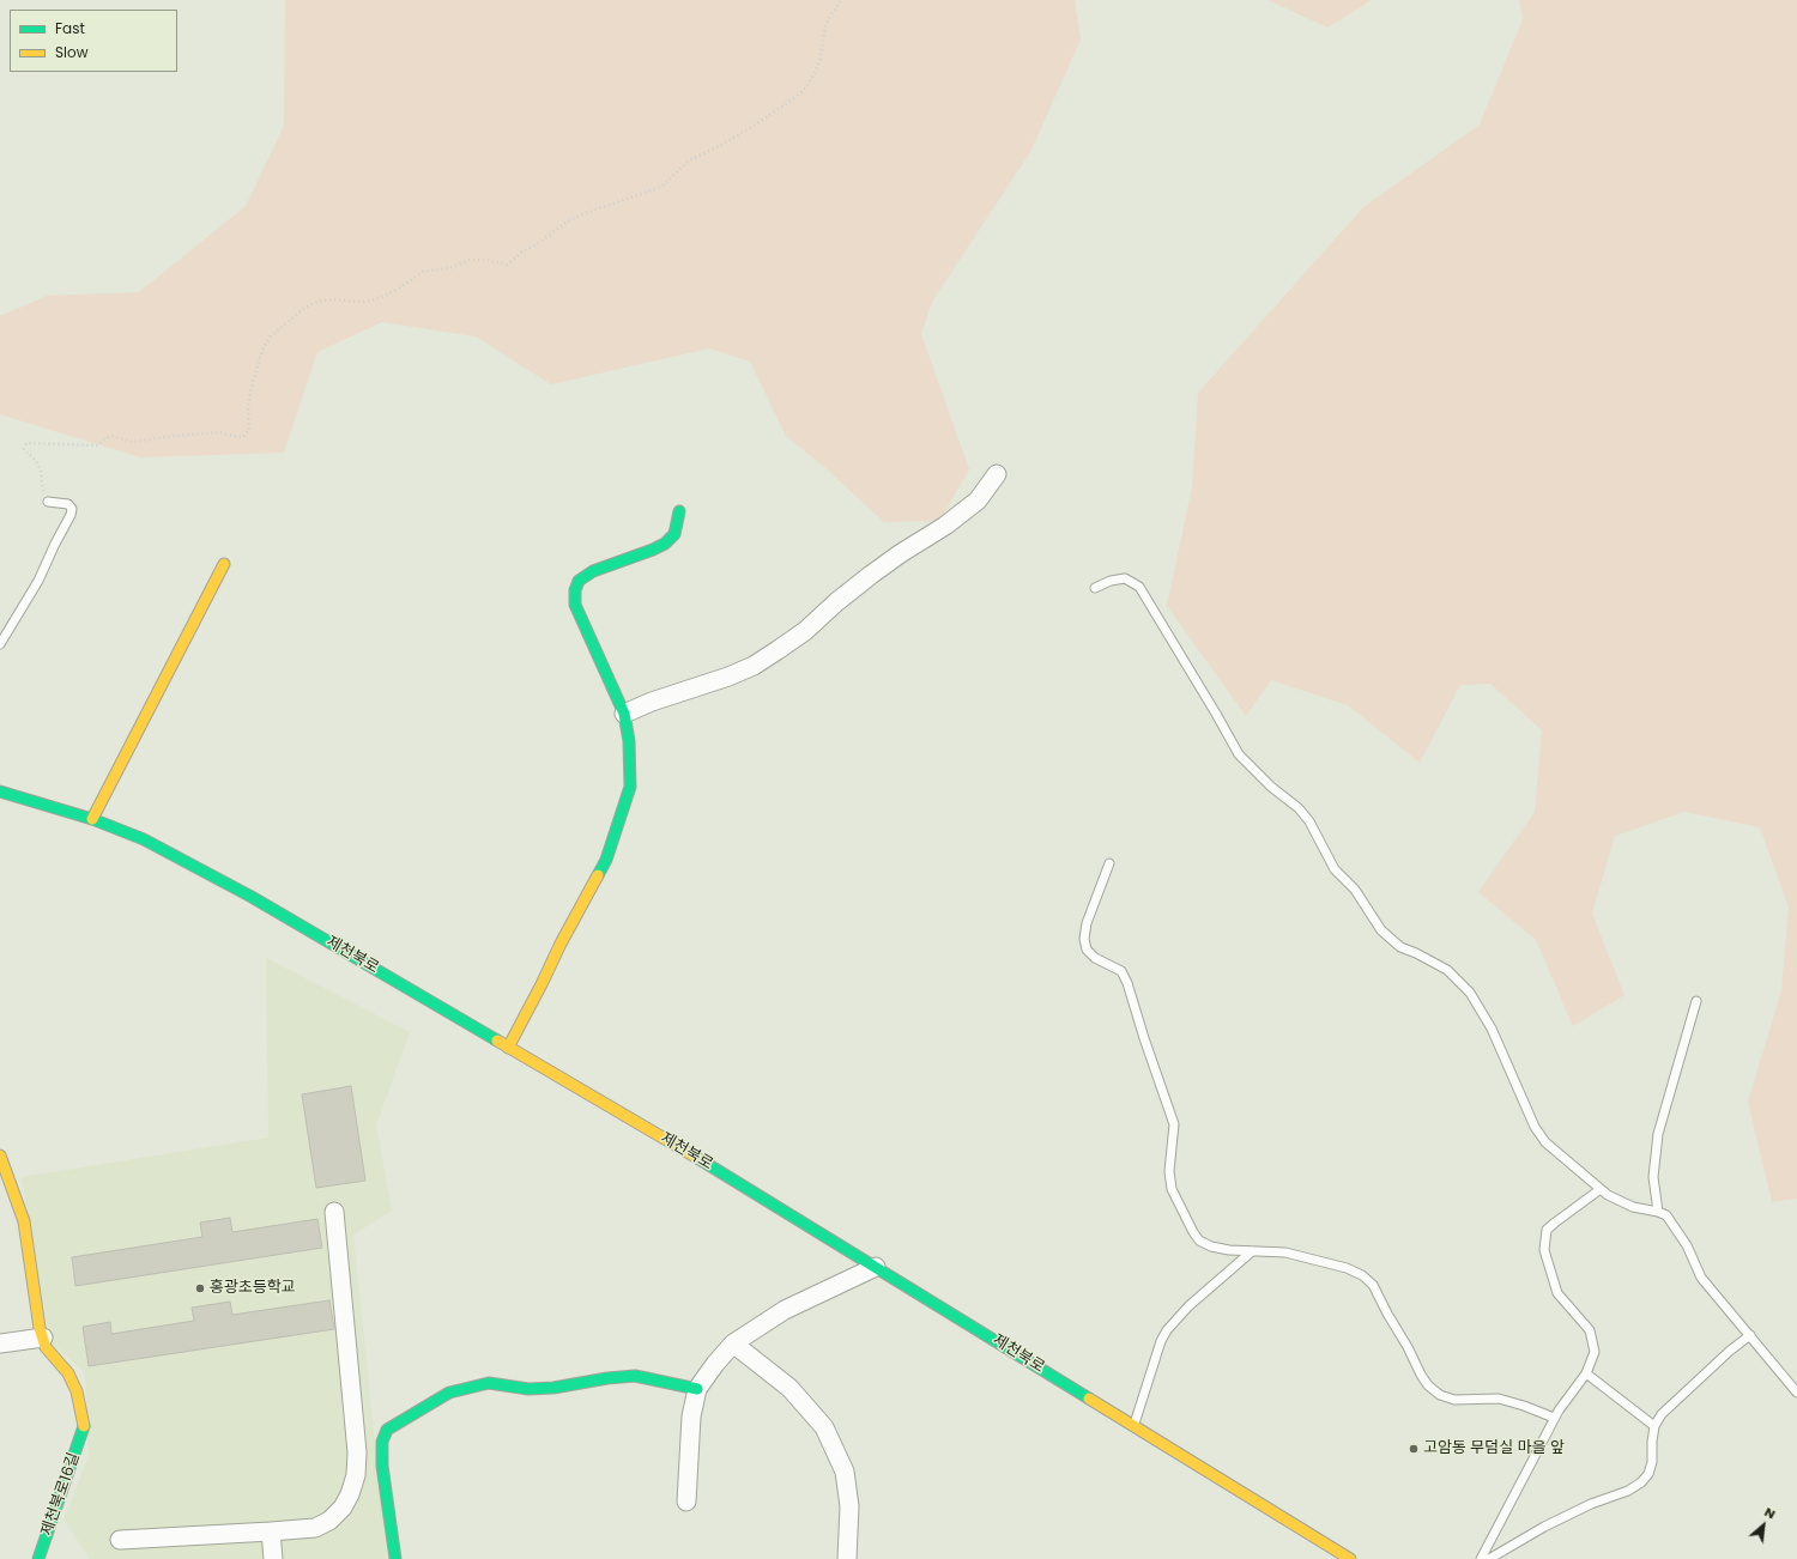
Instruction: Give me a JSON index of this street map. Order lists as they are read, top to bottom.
{
  "streets": {
    "street": ["제천북로", "제천북로16길"]
  },
  "places": ["홍광초등학교", "고암동 무덤실 마을 앞"],
  "legend": ["Fast", "Slow"],
  "north": "top right"
}
